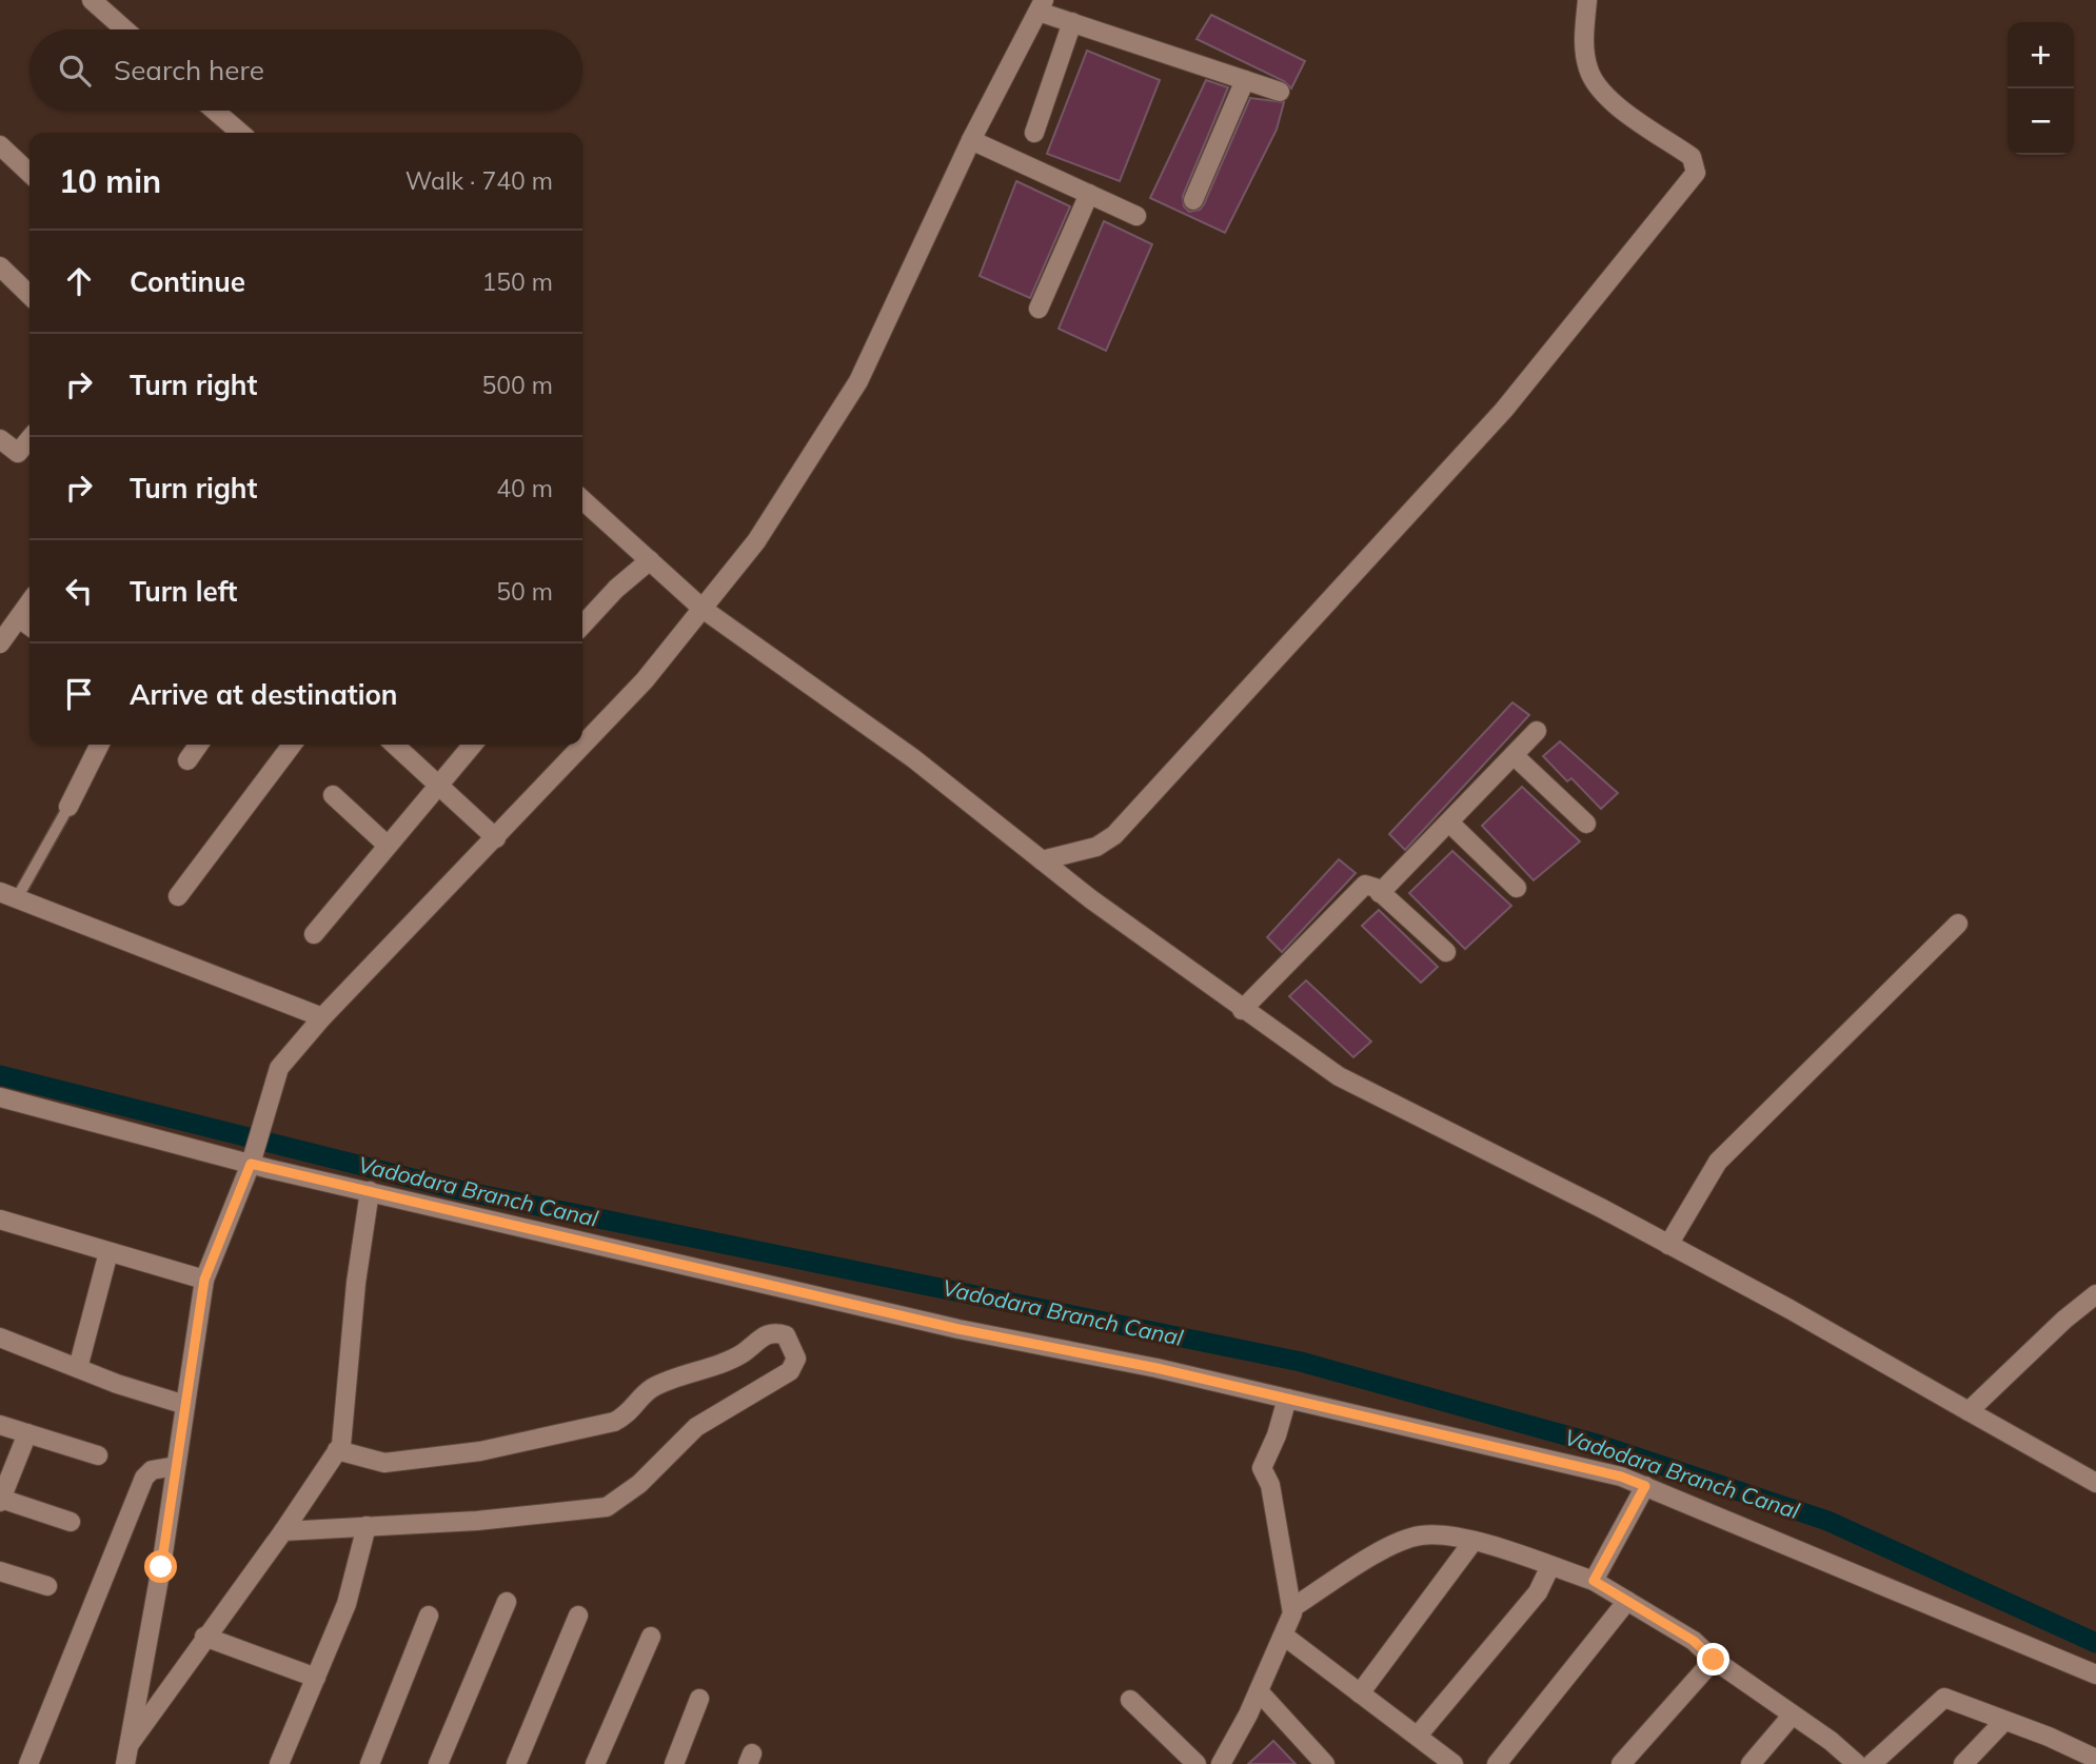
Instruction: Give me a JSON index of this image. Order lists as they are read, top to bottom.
{
  "water": ["Vadodara Branch Canal"],
  "page": {
    "map_buttons": ["+", "−"],
    "search": "Search here",
    "heading": ["10 min", "Walk · 740 m"],
    "list": [
      ["Continue", "150 m"],
      ["Turn right", "500 m"],
      ["Turn right", "40 m"],
      ["Turn left", "50 m"],
      "Arrive at destination"
    ]
  }
}
